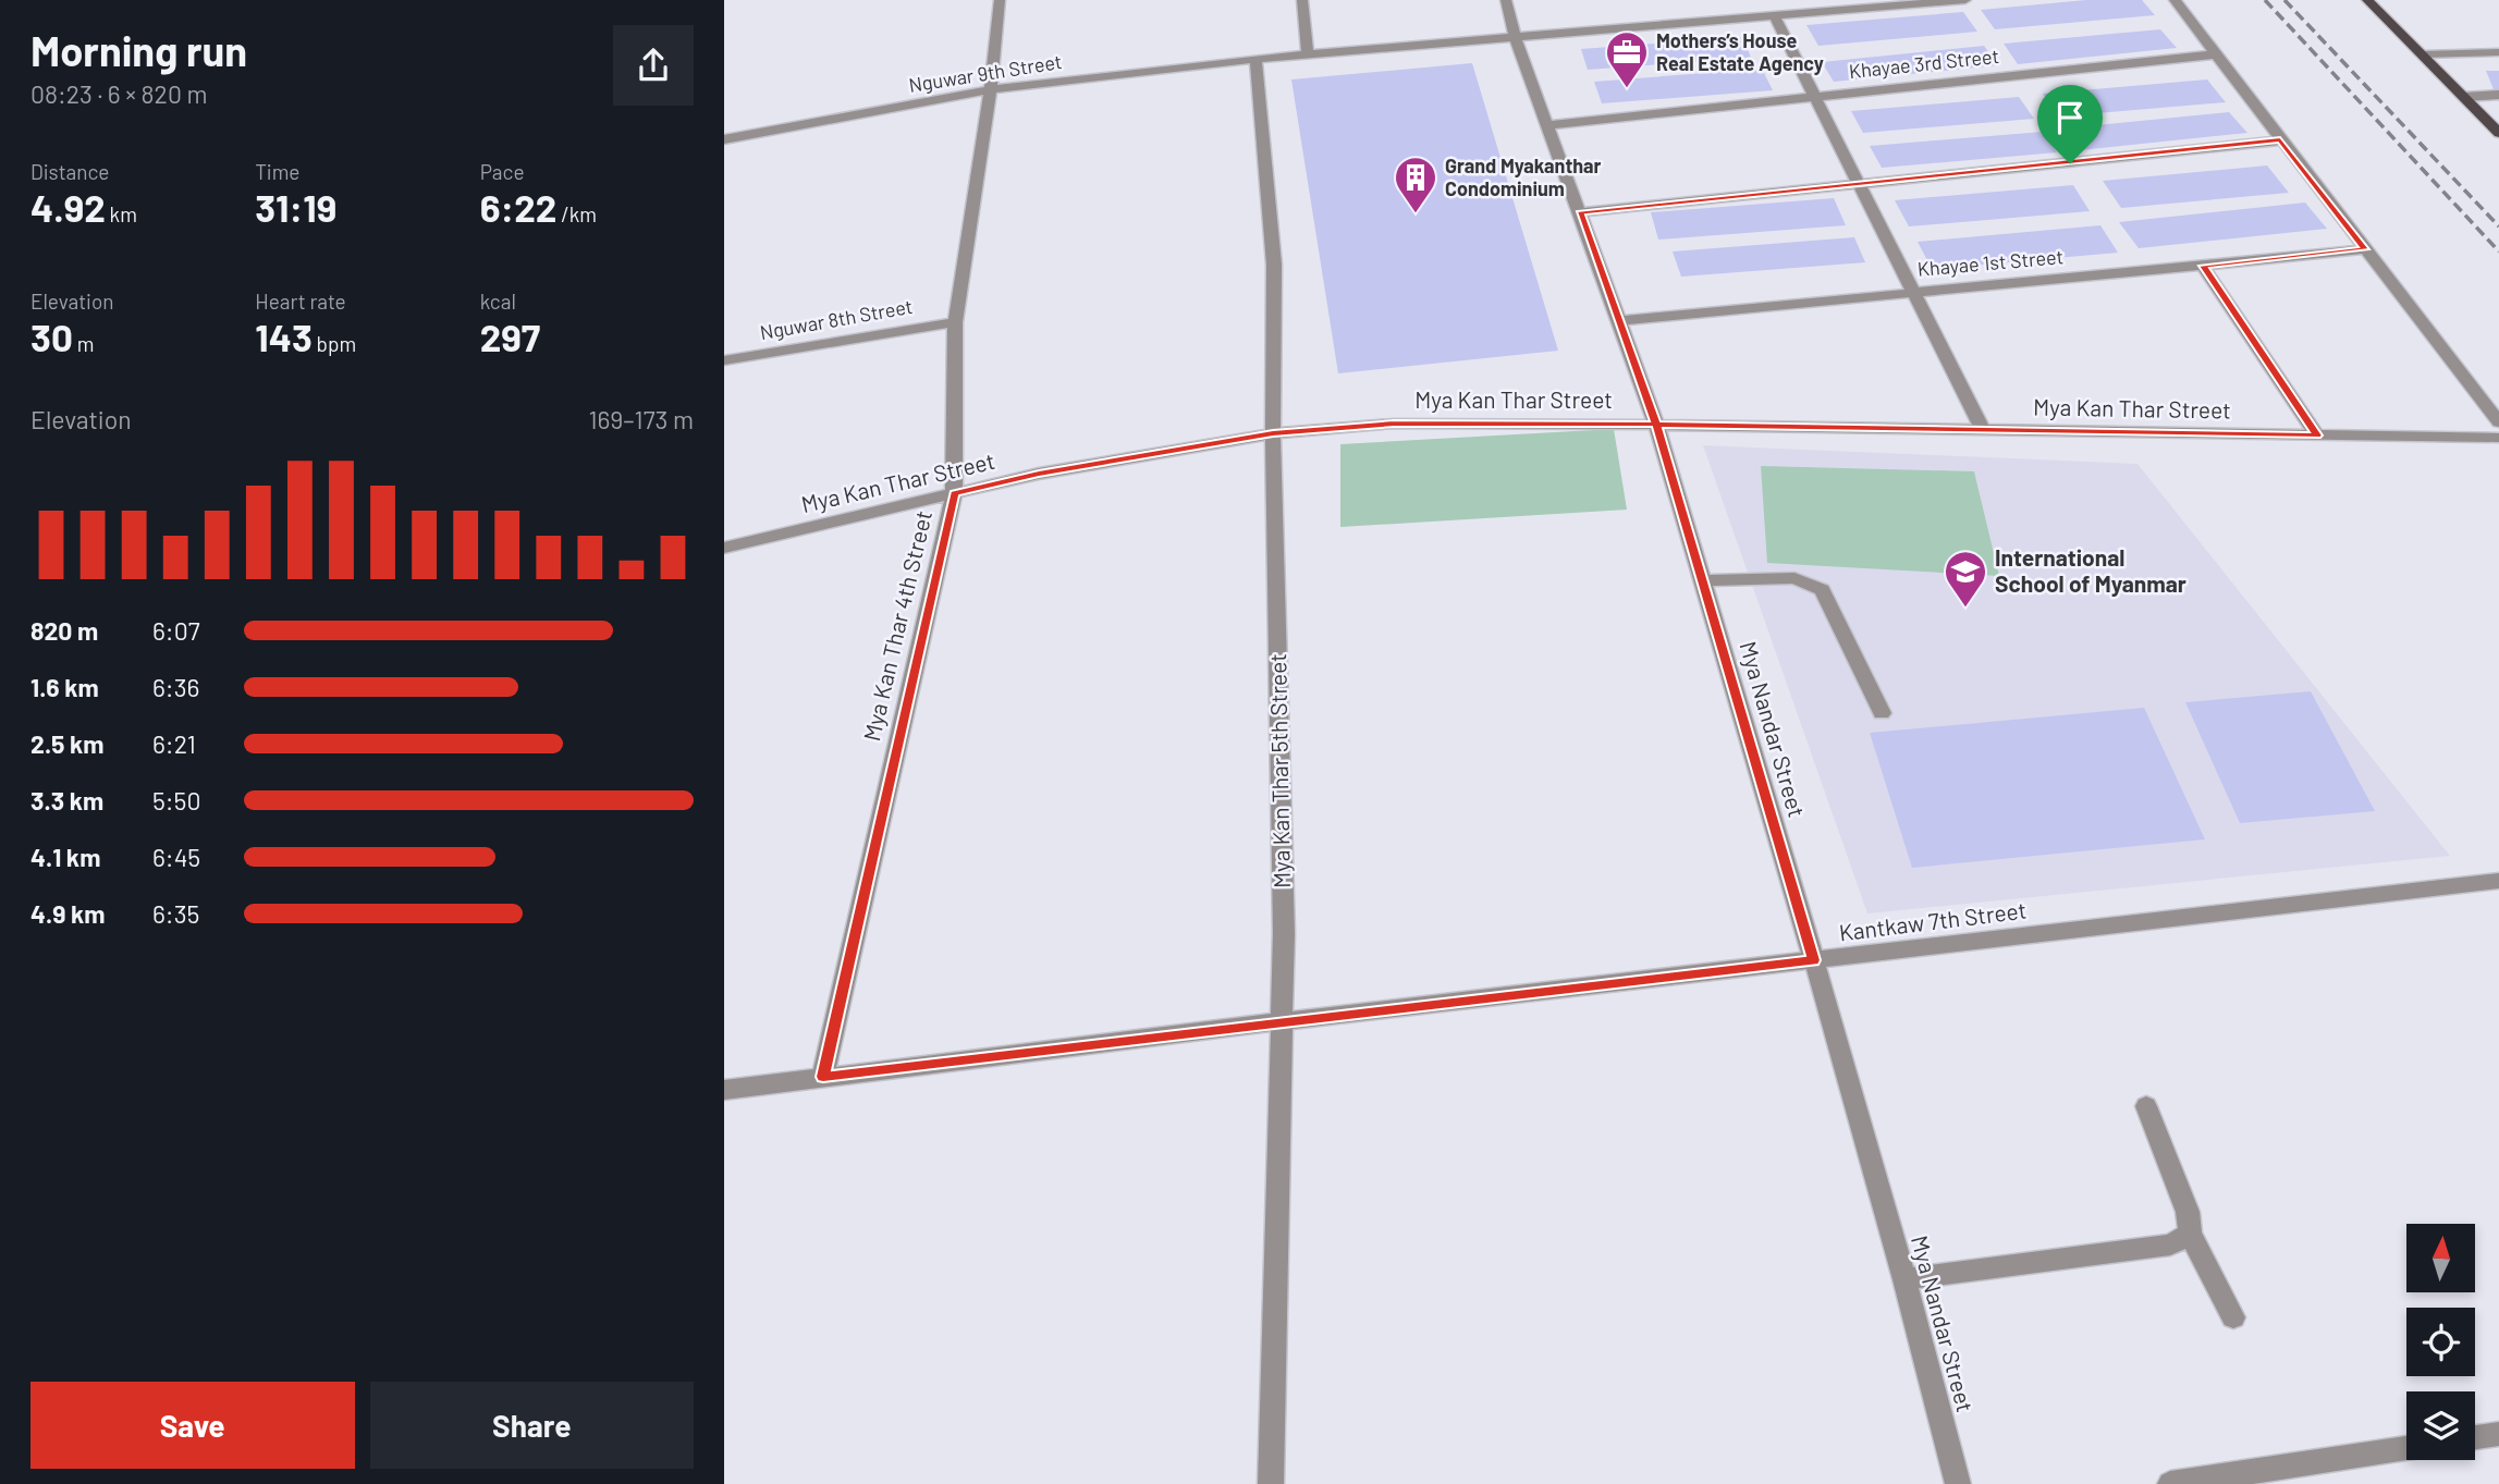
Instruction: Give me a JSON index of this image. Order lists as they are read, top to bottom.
{
  "streets": {
    "street": [
      "Khayae 3rd Street",
      "Nguwar 9th Street",
      "Khayae 1st Street",
      "Nguwar 8th Street",
      "Mya Kan Thar Street",
      "Mya Kan Thar 4th Street",
      "Mya Nandar Street",
      "Mya Kan Thar 5th Street",
      "Kantkaw 7th Street"
    ]
  },
  "crossings": [
    ["Khayae 3rd Street", "Mya Nandar Street"],
    ["Nguwar 9th Street", "Mya Kan Thar 4th Street"],
    ["Nguwar 9th Street", "Mya Nandar Street"],
    ["Nguwar 9th Street", "Mya Kan Thar 5th Street"],
    ["Khayae 1st Street", "Mya Nandar Street"],
    ["Nguwar 8th Street", "Mya Kan Thar 4th Street"],
    ["Mya Kan Thar Street", "Mya Kan Thar 4th Street"],
    ["Mya Kan Thar Street", "Mya Nandar Street"],
    ["Mya Kan Thar Street", "Mya Kan Thar 5th Street"],
    ["Mya Kan Thar 4th Street", "Kantkaw 7th Street"],
    ["Mya Nandar Street", "Kantkaw 7th Street"],
    ["Mya Kan Thar 5th Street", "Kantkaw 7th Street"]
  ],
  "places": {
    "office": ["Mothers’s House Real Estate Agency"],
    "building": ["Grand Myakanthar Condominium"],
    "school or university": ["International School of Myanmar"]
  },
  "north": "top",
  "page": {
    "heading": ["Morning run", "08:23 · 6 × 820 m"],
    "stats": [
      ["Distance", "4.92 km"],
      ["Time", "31:19"],
      ["Pace", "6:22 /km"],
      ["Elevation", "30 m"],
      ["Heart rate", "143 bpm"],
      ["kcal", "297"]
    ],
    "chart": ["Elevation", "169–173 m"],
    "list": [
      {
        "name": "820 m",
        "note": "6:07"
      },
      {
        "name": "1.6 km",
        "note": "6:36"
      },
      {
        "name": "2.5 km",
        "note": "6:21"
      },
      {
        "name": "3.3 km",
        "note": "5:50"
      },
      {
        "name": "4.1 km",
        "note": "6:45"
      },
      {
        "name": "4.9 km",
        "note": "6:35"
      }
    ],
    "buttons": ["Save", "Share"]
  }
}
